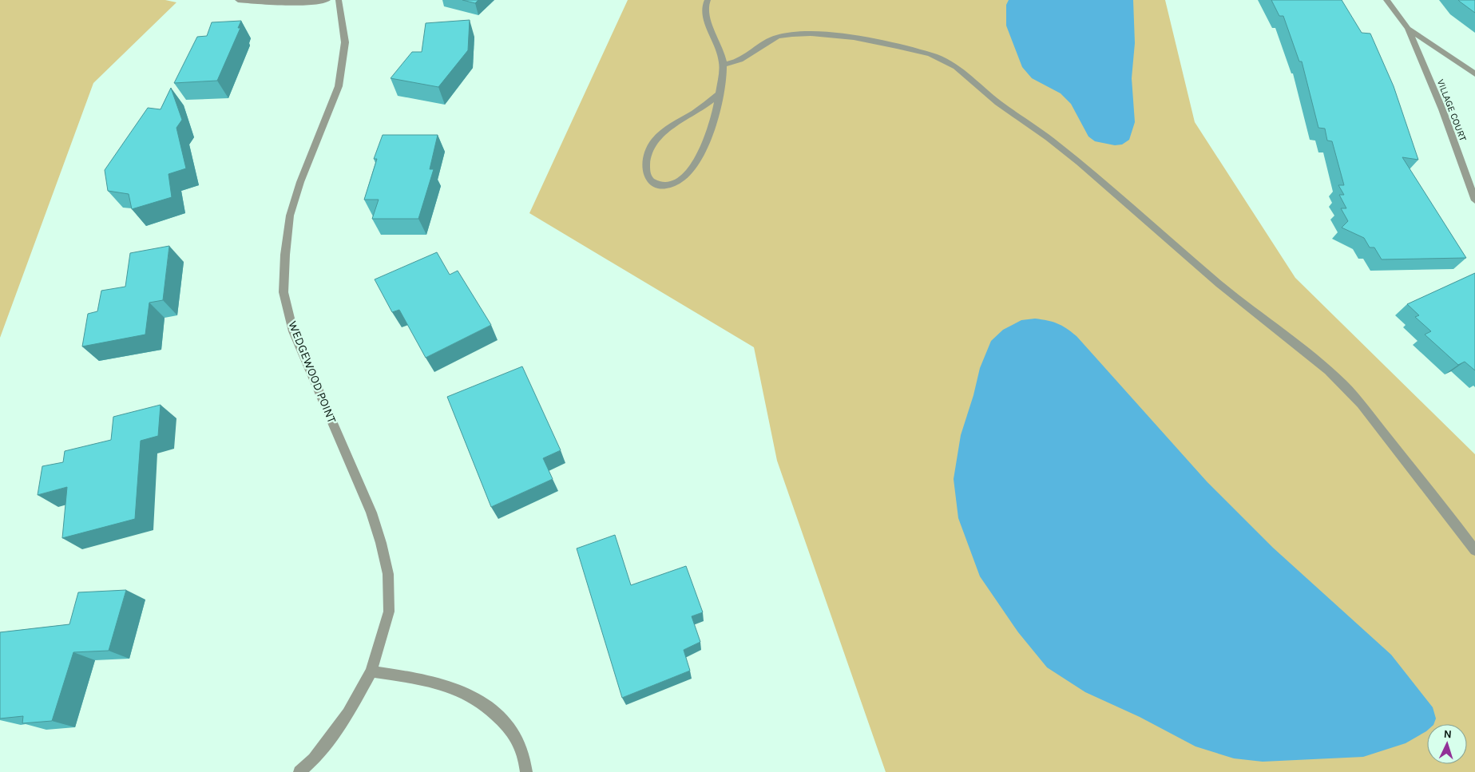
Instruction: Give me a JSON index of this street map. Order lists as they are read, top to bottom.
{
  "streets": {
    "street": ["VILLAGE COURT", "WEDGEWOOD POINT"]
  },
  "north": "top"
}
